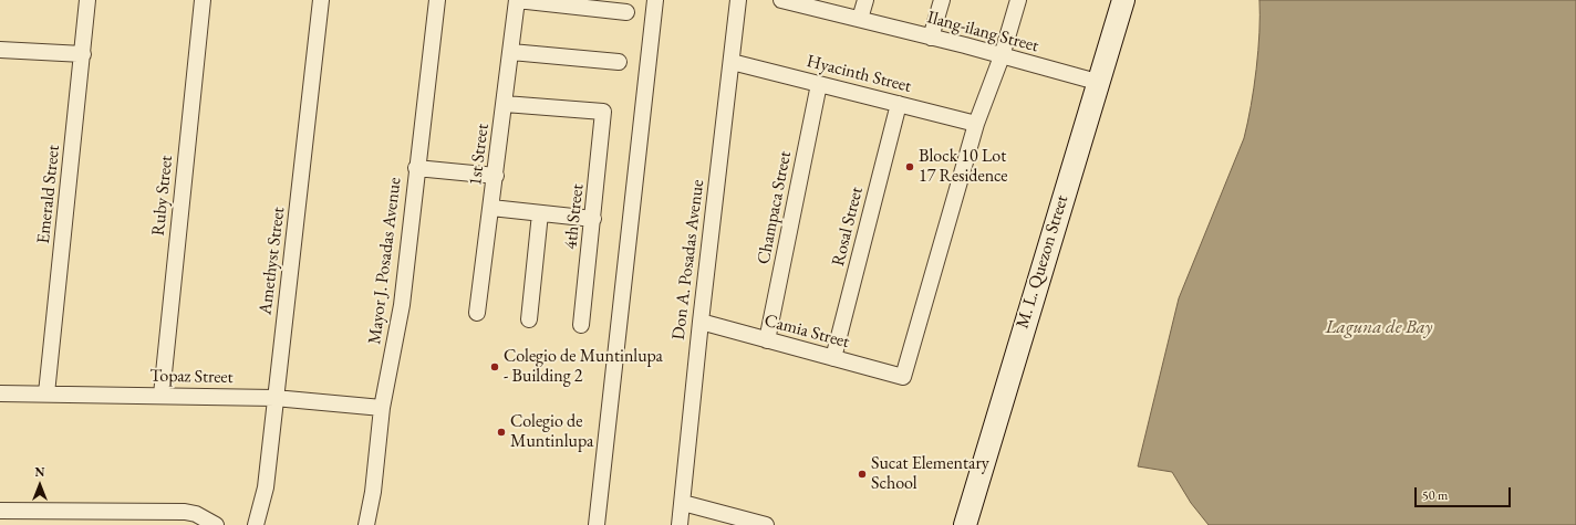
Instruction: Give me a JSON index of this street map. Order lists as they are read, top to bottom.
{
  "streets": {
    "main road": ["M. L. Quezon Street"],
    "street": [
      "Ilang-ilang Street",
      "Hyacinth Street",
      "1st Street",
      "Emerald Street",
      "Ruby Street",
      "Champaca Street",
      "4th Street",
      "Rosal Street",
      "Don A. Posadas Avenue",
      "Amethyst Street",
      "Mayor J. Posadas Avenue",
      "Camia Street",
      "Topaz Street"
    ]
  },
  "crossings": [
    ["Ilang-ilang Street", "M. L. Quezon Street"],
    ["Hyacinth Street", "Champaca Street"],
    ["Hyacinth Street", "Rosal Street"],
    ["Hyacinth Street", "Don A. Posadas Avenue"],
    ["Hyacinth Street", "Camia Street"],
    ["1st Street", "4th Street"],
    ["Emerald Street", "Topaz Street"],
    ["Ruby Street", "Topaz Street"],
    ["Champaca Street", "Camia Street"],
    ["Rosal Street", "Camia Street"],
    ["Don A. Posadas Avenue", "Camia Street"],
    ["Amethyst Street", "Topaz Street"],
    ["Mayor J. Posadas Avenue", "Topaz Street"]
  ],
  "water": ["Laguna de Bay"],
  "places": [
    "Block 10 Lot 17 Residence",
    "Colegio de Muntinlupa - Building 2",
    "Colegio de Muntinlupa",
    "Sucat Elementary School"
  ],
  "scale_bar": "50 m",
  "north": "top"
}
